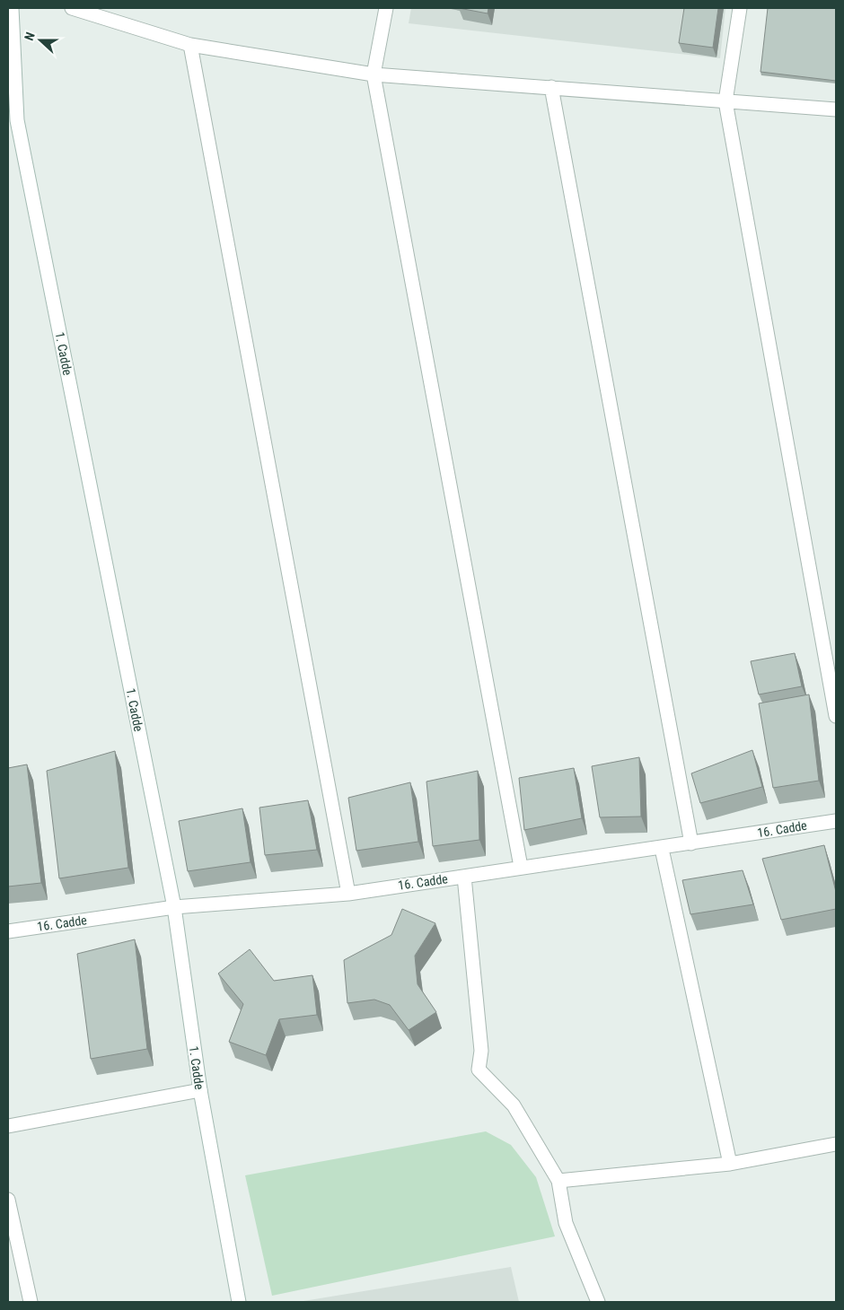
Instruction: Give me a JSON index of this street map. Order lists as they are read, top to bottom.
{
  "streets": {
    "street": ["1. Cadde", "16. Cadde"]
  },
  "crossings": [
    ["1. Cadde", "16. Cadde"]
  ],
  "north": "left"
}
